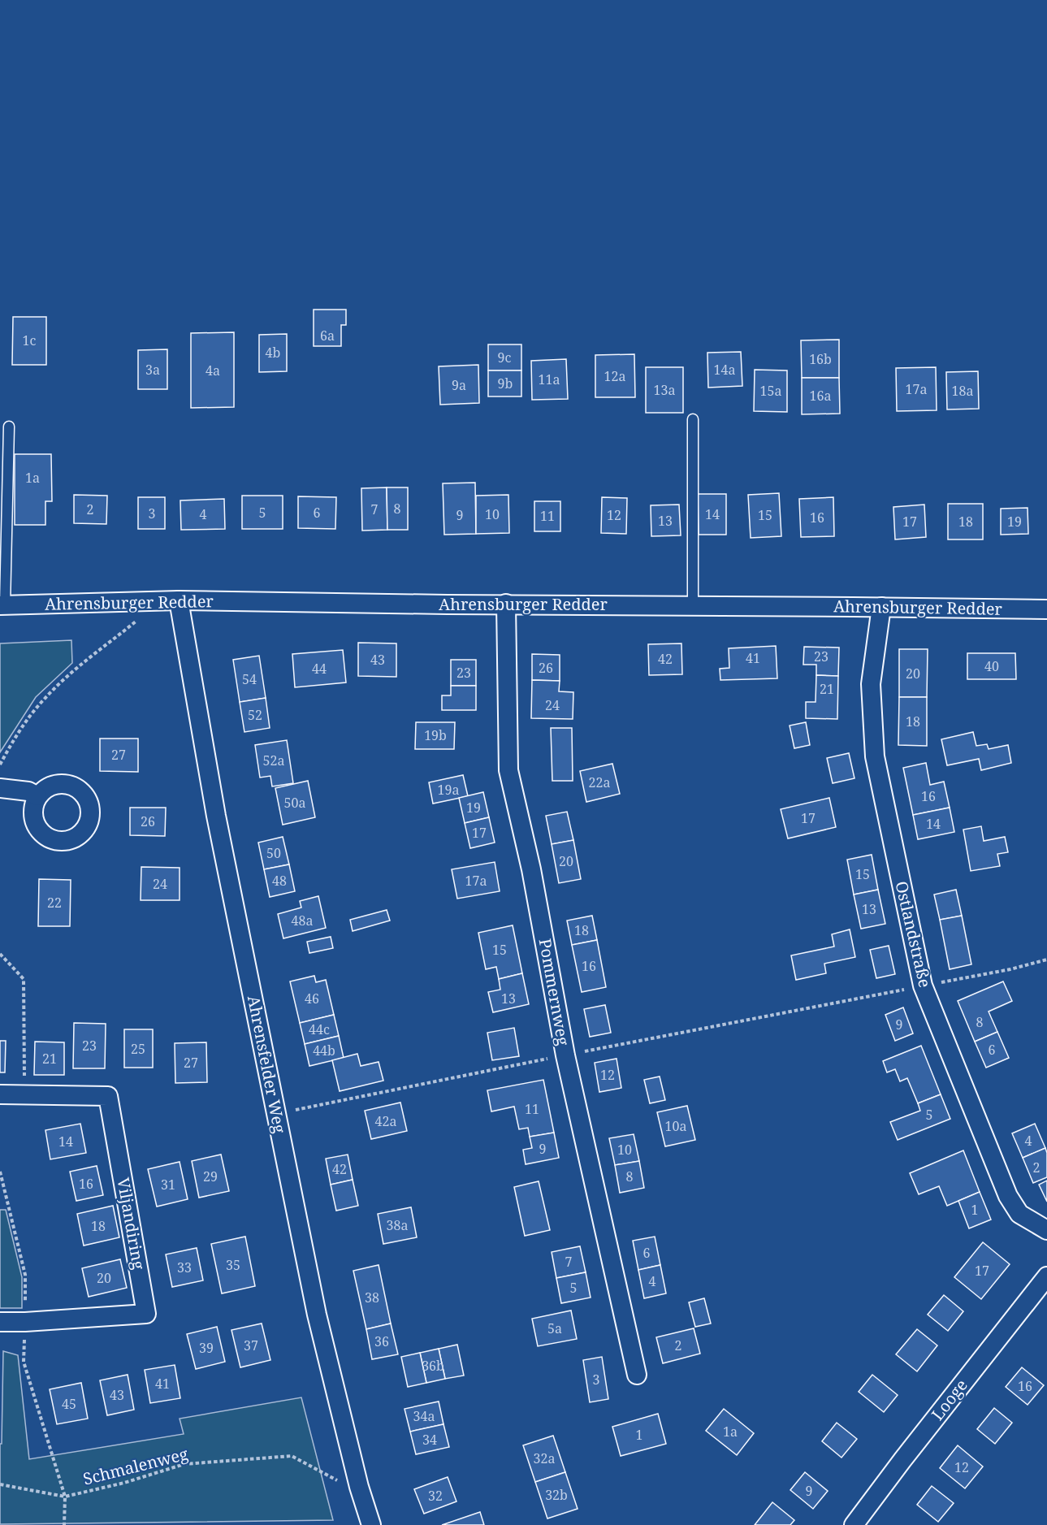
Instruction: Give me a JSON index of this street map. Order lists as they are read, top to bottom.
{
  "streets": {
    "street": [
      "Ahrensburger Redder",
      "Ostlandstraße",
      "Pommernweg",
      "Ahrensfelder Weg",
      "Viljandiring",
      "Looge"
    ],
    "path": ["Schmalenweg"]
  },
  "crossings": [
    ["Ahrensburger Redder", "Ostlandstraße"],
    ["Ahrensburger Redder", "Pommernweg"],
    ["Ahrensburger Redder", "Ahrensfelder Weg"],
    ["Ahrensfelder Weg", "Schmalenweg"]
  ],
  "house_numbers": [
    "6a",
    "1c",
    "4b",
    "9c",
    "16b",
    "3a",
    "14a",
    "4a",
    "12a",
    "11a",
    "9b",
    "9a",
    "17a",
    "13a",
    "15a",
    "18a",
    "16a",
    "1a",
    "8",
    "2",
    "7",
    "5",
    "6",
    "3",
    "4",
    "10",
    "14",
    "9",
    "12",
    "15",
    "11",
    "16",
    "13",
    "17",
    "18",
    "19",
    "23",
    "41",
    "42",
    "43",
    "40",
    "26",
    "44",
    "23",
    "20",
    "54",
    "21",
    "24",
    "52",
    "18",
    "19b",
    "27",
    "52a",
    "22a",
    "19a",
    "16",
    "50a",
    "19",
    "17",
    "26",
    "14",
    "17",
    "50",
    "20",
    "15",
    "48",
    "17a",
    "24",
    "22",
    "13",
    "48a",
    "18",
    "15",
    "16",
    "46",
    "13",
    "8",
    "9",
    "44c",
    "23",
    "25",
    "6",
    "44b",
    "21",
    "27",
    "12",
    "11",
    "5",
    "42a",
    "10a",
    "4",
    "14",
    "9",
    "10",
    "2",
    "42",
    "29",
    "8",
    "16",
    "31",
    "1",
    "38a",
    "18",
    "6",
    "7",
    "35",
    "33",
    "17",
    "20",
    "4",
    "5",
    "38",
    "5a",
    "36",
    "37",
    "2",
    "39",
    "36b",
    "3",
    "41",
    "16",
    "43",
    "45",
    "34a",
    "1a",
    "1",
    "34",
    "32a",
    "12",
    "9",
    "32b",
    "32"
  ]
}
